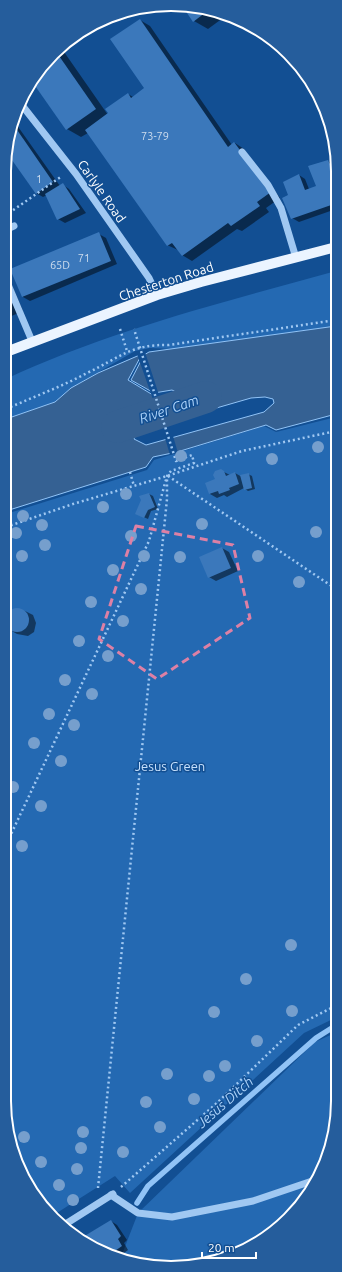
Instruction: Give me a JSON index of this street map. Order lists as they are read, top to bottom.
{
  "streets": {
    "main road": ["Chesterton Road"],
    "street": ["Carlyle Road"]
  },
  "crossings": [
    ["Carlyle Road", "Chesterton Road"]
  ],
  "water": ["River Cam", "Jesus Ditch"],
  "parks": ["Jesus Green"],
  "house_numbers": [
    "73-79",
    "1",
    "71",
    "65D"
  ],
  "scale_bar": "20 m"
}
